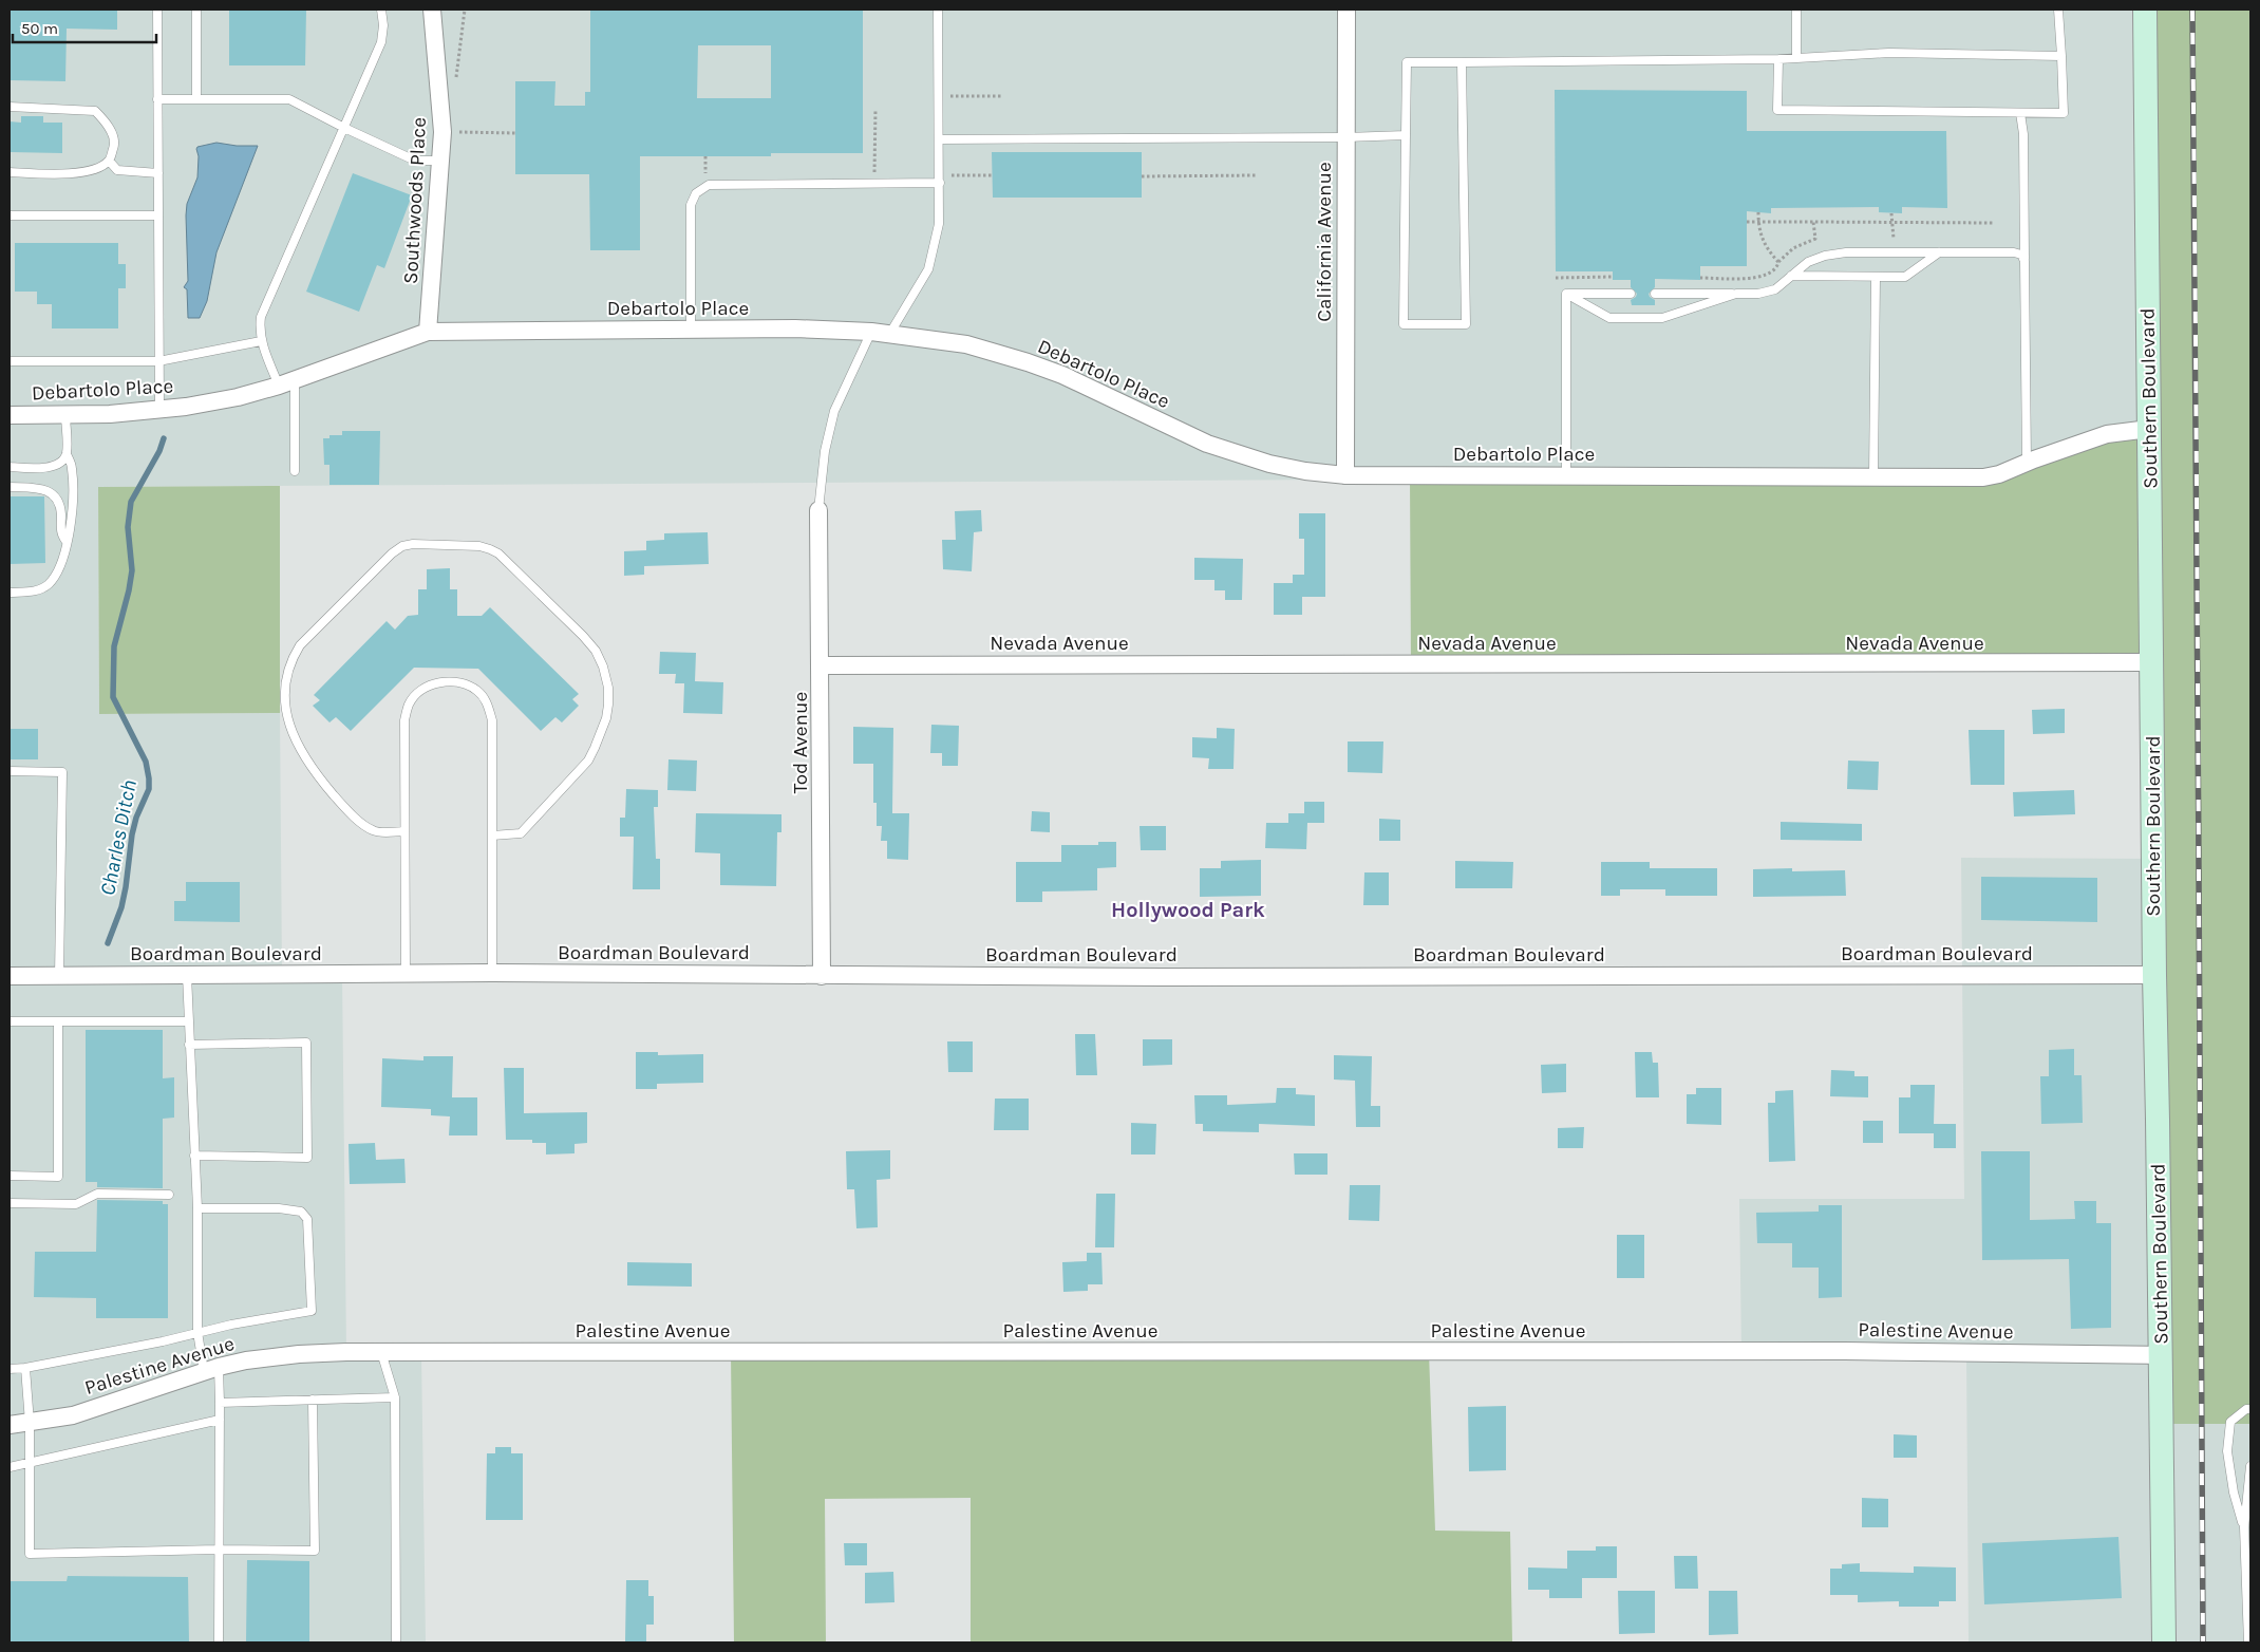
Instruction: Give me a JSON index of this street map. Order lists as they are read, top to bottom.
{
  "streets": {
    "street": [
      "Southwoods Place",
      "California Avenue",
      "Debartolo Place",
      "Southern Boulevard",
      "Nevada Avenue",
      "Tod Avenue",
      "Boardman Boulevard",
      "Palestine Avenue"
    ]
  },
  "crossings": [
    ["Southwoods Place", "Debartolo Place"],
    ["California Avenue", "Debartolo Place"],
    ["Debartolo Place", "Southern Boulevard"],
    ["Southern Boulevard", "Nevada Avenue"],
    ["Southern Boulevard", "Boardman Boulevard"],
    ["Southern Boulevard", "Palestine Avenue"],
    ["Nevada Avenue", "Tod Avenue"],
    ["Tod Avenue", "Boardman Boulevard"]
  ],
  "districts": ["Hollywood Park"],
  "water": ["Charles Ditch"],
  "scale_bar": "50 m"
}
